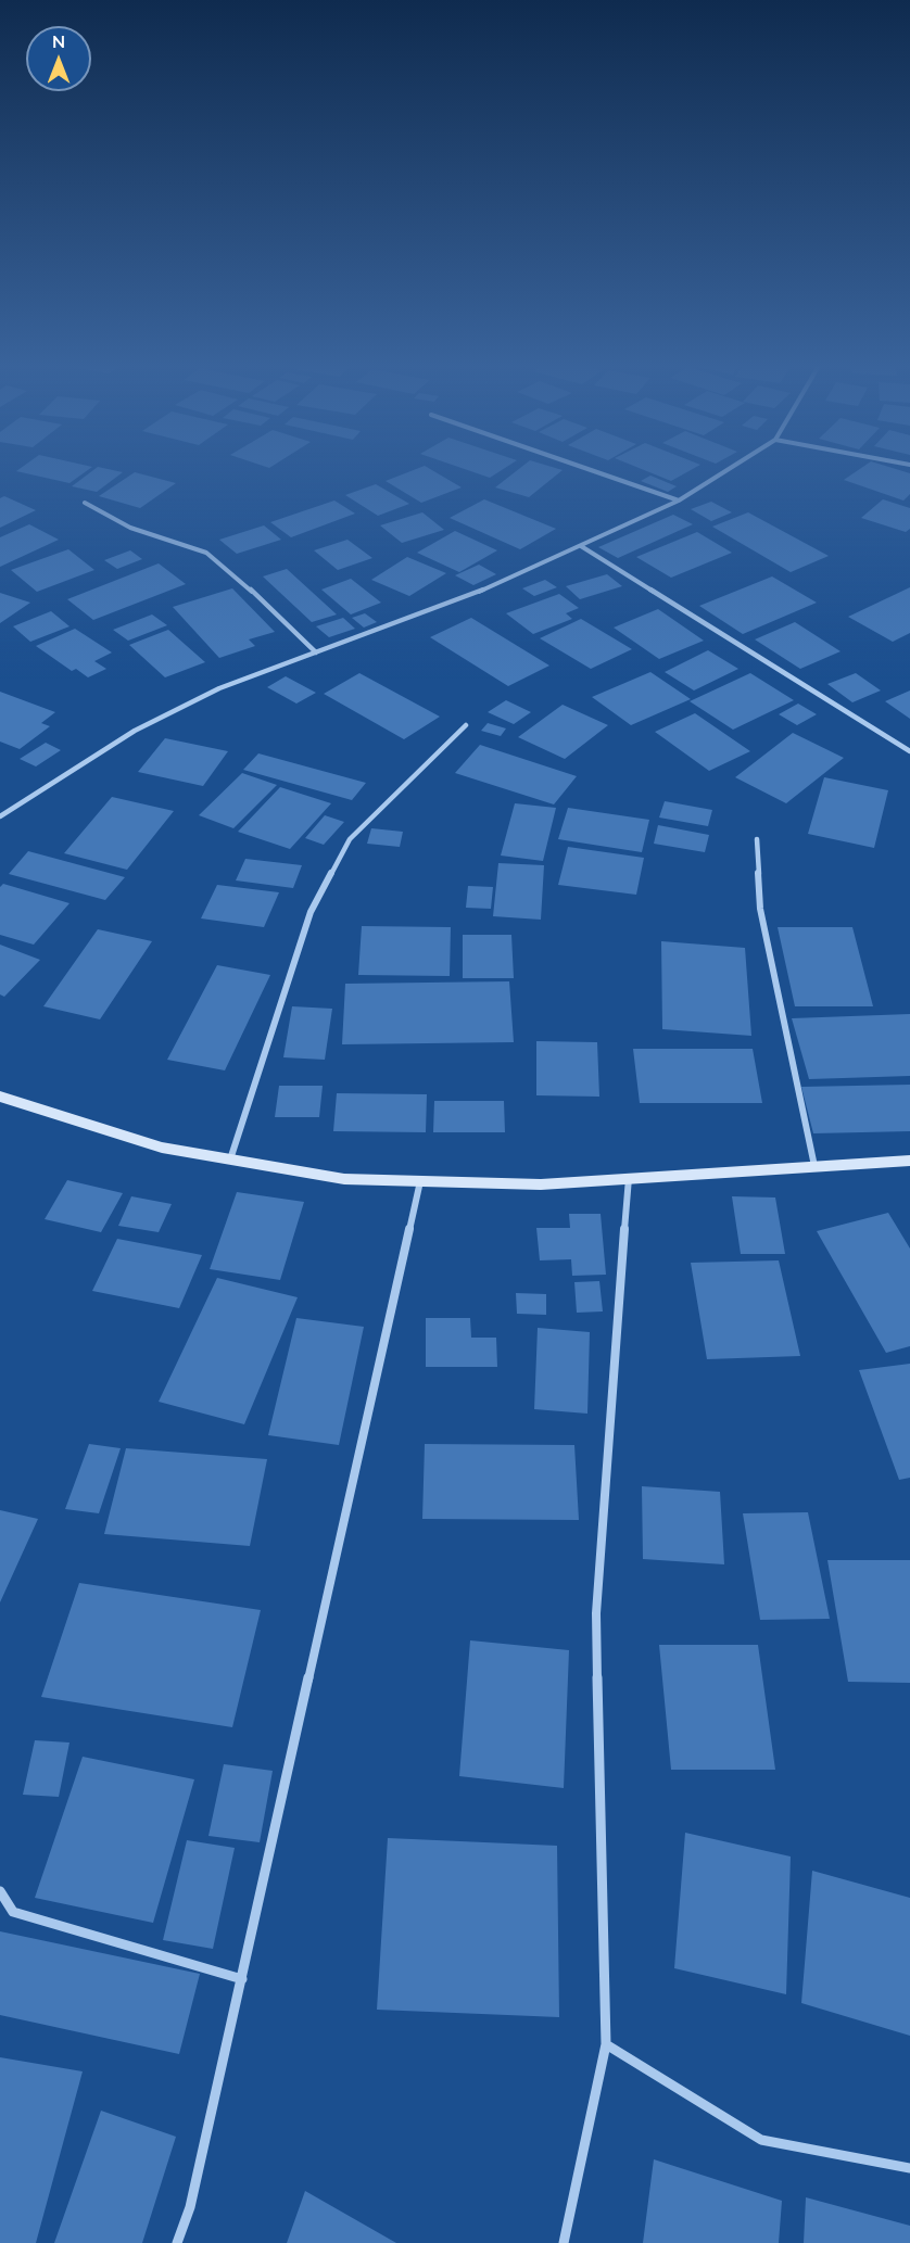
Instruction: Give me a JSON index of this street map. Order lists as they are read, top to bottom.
{
  "north": "top"
}
